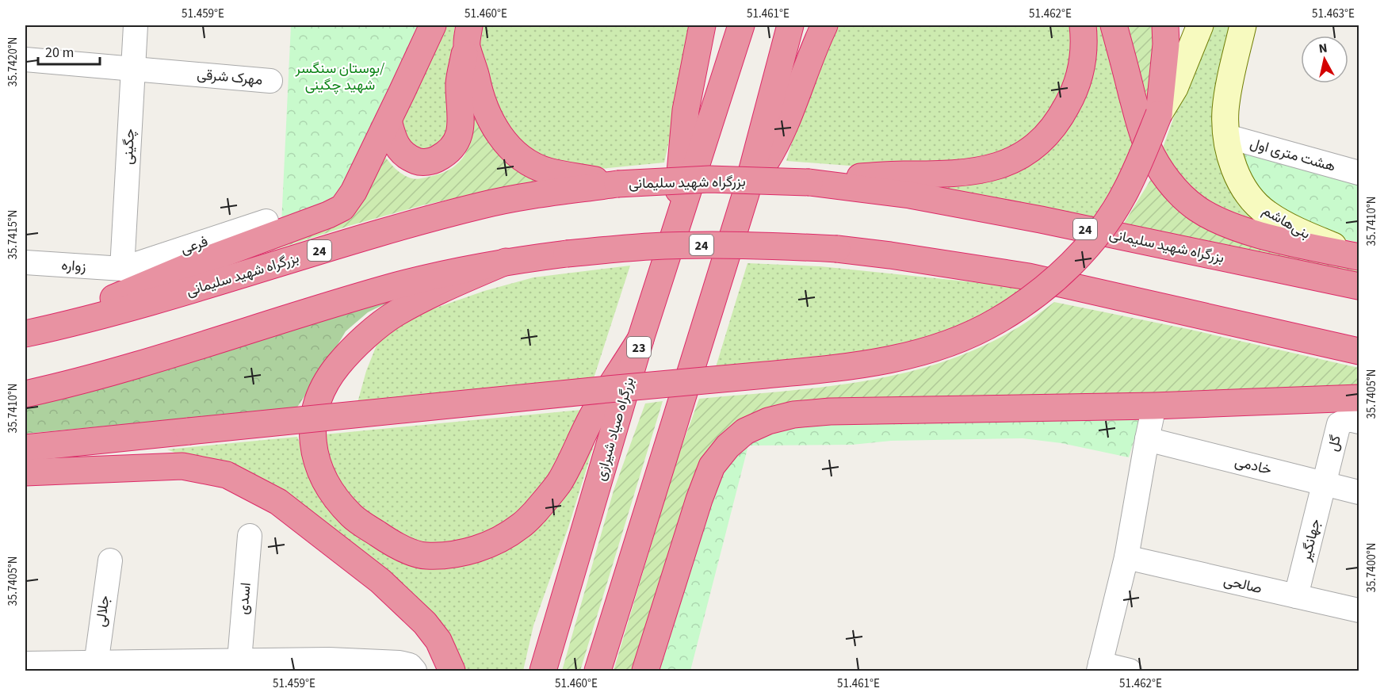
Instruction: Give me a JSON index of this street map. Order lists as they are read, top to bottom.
{
  "streets": {
    "highway": [
      "بزرگراه شهید سلیمانی",
      "24",
      "23",
      "بزرگراه صیاد شیرازی"
    ],
    "main road": ["بنی‌هاشم"],
    "street": [
      "مهرک شرقی",
      "چگینی",
      "هشت متری اول",
      "فرعی",
      "زواره",
      "گل",
      "خادمی",
      "جهانگیر",
      "صالحی",
      "اسدی",
      "جلالی"
    ]
  },
  "crossings": [
    ["مهرک شرقی", "چگینی"],
    ["چگینی", "فرعی"],
    ["چگینی", "زواره"],
    ["هشت متری اول", "بنی‌هاشم"],
    ["فرعی", "زواره"],
    ["گل", "خادمی"],
    ["گل", "جهانگیر"],
    ["خادمی", "جهانگیر"],
    ["جهانگیر", "صالحی"]
  ],
  "parks": ["بوستان سنگسر/ شهید چگینی"],
  "scale_bar": "20 m",
  "north": "top",
  "coordinates": [
    "51.459°E",
    "51.460°E",
    "51.461°E",
    "51.462°E",
    "51.463°E",
    "35.7420°N",
    "35.7410°N",
    "35.7415°N",
    "35.7405°N",
    "35.7400°N"
  ]
}
